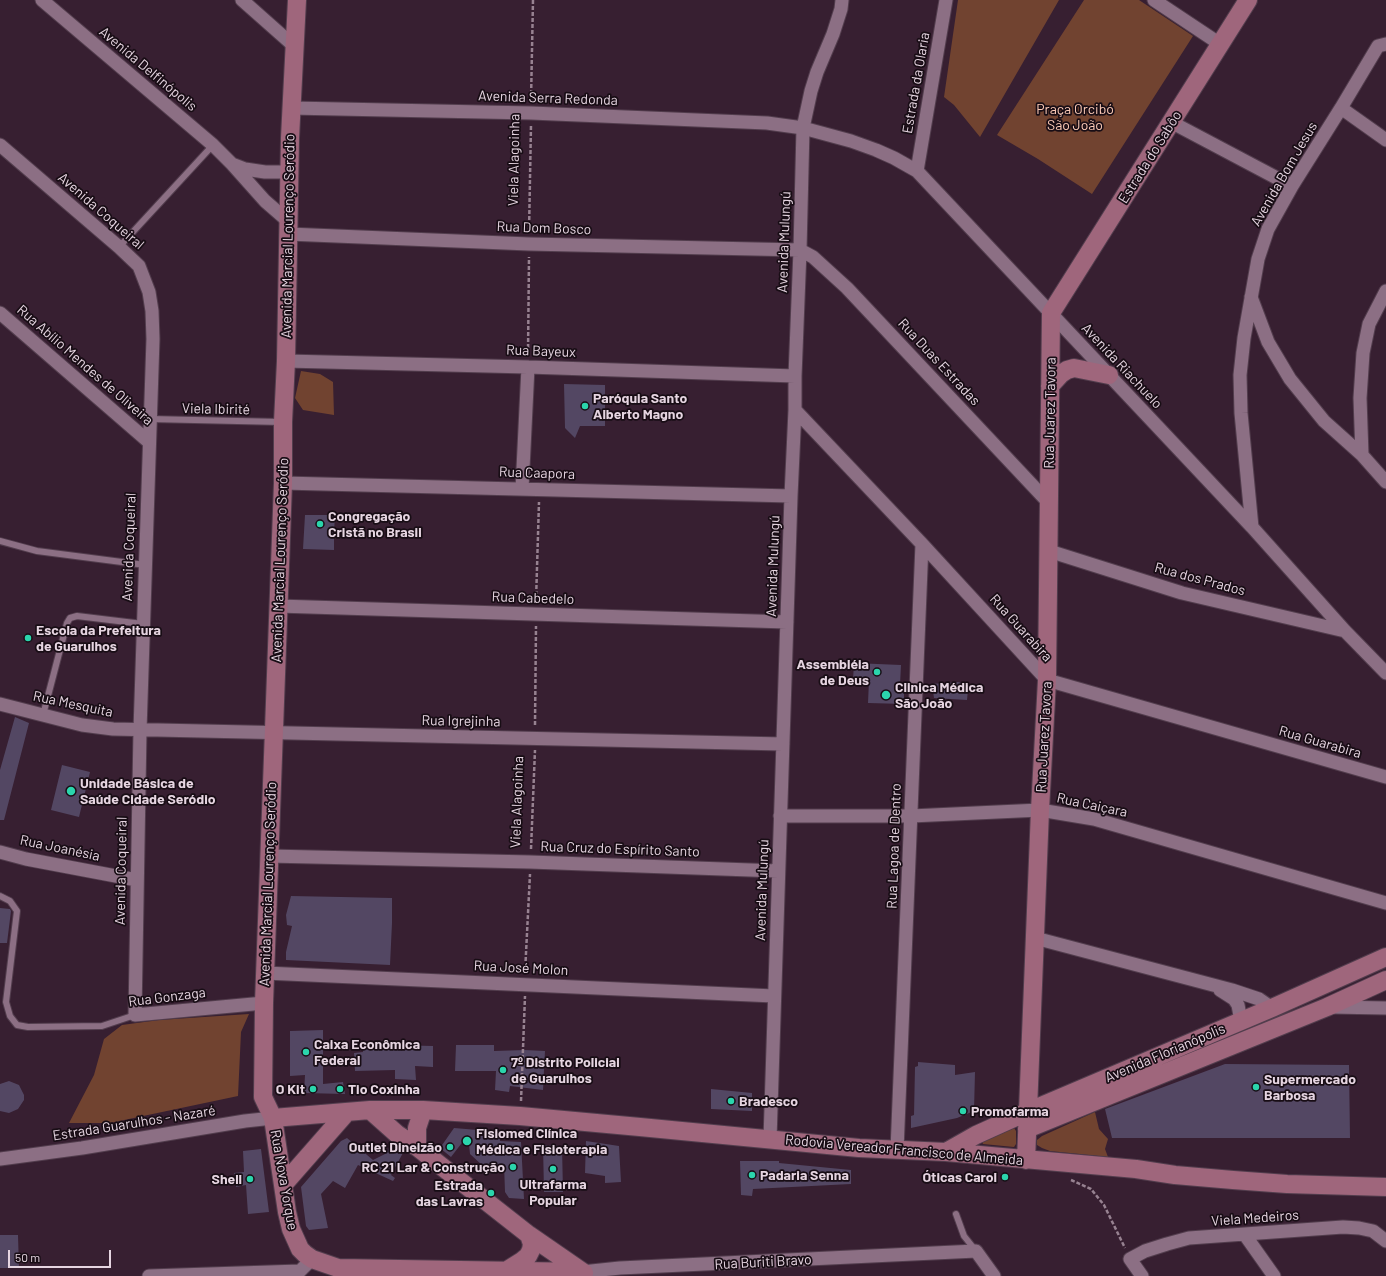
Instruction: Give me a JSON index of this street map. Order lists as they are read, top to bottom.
{
  "streets": {
    "main road": [
      "Estrada do Sabôo",
      "Avenida Marcial Lourenço Seródio",
      "Rua Juarez Tavora",
      "Avenida Florianópolis",
      "Rodovia Vereador Francisco de Almeida",
      "Rua Nova Yorque",
      "Rua Buriti Bravo"
    ],
    "street": [
      "Avenida Delfinópolis",
      "Estrada da Olaria",
      "Avenida Serra Redonda",
      "Avenida Bom Jesus",
      "Avenida Coqueiral",
      "Rua Dom Bosco",
      "Avenida Mulungú",
      "Rua Bayeux",
      "Rua Duas Estradas",
      "Rua Abílio Mendes de Oliveira",
      "Avenida Riachuelo",
      "Rua Caapora",
      "Rua dos Prados",
      "Rua Cabedelo",
      "Rua Guarabira",
      "Rua Mesquita",
      "Rua Igrejinha",
      "Rua Caiçara",
      "Rua Lagoa de Dentro",
      "Rua Joanésia",
      "Rua Cruz do Espírito Santo",
      "Rua José Molon",
      "Rua Gonzaga",
      "Estrada Guarulhos - Nazaré",
      "Viela Medeiros"
    ],
    "lane": ["Viela Ibirité"],
    "path": ["Viela Alagoinha"]
  },
  "crossings": [
    ["Avenida Delfinópolis", "Rua Dom Bosco"],
    ["Avenida Delfinópolis", "Avenida Marcial Lourenço Seródio"],
    ["Estrada da Olaria", "Avenida Riachuelo"],
    ["Avenida Serra Redonda", "Viela Alagoinha"],
    ["Avenida Serra Redonda", "Avenida Marcial Lourenço Seródio"],
    ["Avenida Serra Redonda", "Avenida Mulungú"],
    ["Avenida Serra Redonda", "Avenida Riachuelo"],
    ["Estrada do Sabôo", "Avenida Riachuelo"],
    ["Estrada do Sabôo", "Rua Juarez Tavora"],
    ["Viela Alagoinha", "Rua Dom Bosco"],
    ["Viela Alagoinha", "Rua Bayeux"],
    ["Viela Alagoinha", "Rua Caapora"],
    ["Viela Alagoinha", "Rua Cabedelo"],
    ["Viela Alagoinha", "Rua Igrejinha"],
    ["Viela Alagoinha", "Rua Cruz do Espírito Santo"],
    ["Viela Alagoinha", "Rua José Molon"],
    ["Viela Alagoinha", "Rodovia Vereador Francisco de Almeida"],
    ["Avenida Bom Jesus", "Avenida Riachuelo"],
    ["Avenida Coqueiral", "Rua Abílio Mendes de Oliveira"],
    ["Avenida Coqueiral", "Viela Ibirité"],
    ["Avenida Coqueiral", "Rua Mesquita"],
    ["Avenida Coqueiral", "Rua Igrejinha"],
    ["Avenida Coqueiral", "Rua Joanésia"],
    ["Avenida Coqueiral", "Rua Gonzaga"],
    ["Rua Dom Bosco", "Avenida Marcial Lourenço Seródio"],
    ["Rua Dom Bosco", "Avenida Mulungú"],
    ["Rua Dom Bosco", "Rua Duas Estradas"],
    ["Avenida Marcial Lourenço Seródio", "Rua Bayeux"],
    ["Avenida Marcial Lourenço Seródio", "Viela Ibirité"],
    ["Avenida Marcial Lourenço Seródio", "Rua Caapora"],
    ["Avenida Marcial Lourenço Seródio", "Rua Cabedelo"],
    ["Avenida Marcial Lourenço Seródio", "Rua Igrejinha"],
    ["Avenida Marcial Lourenço Seródio", "Rua Cruz do Espírito Santo"],
    ["Avenida Marcial Lourenço Seródio", "Rua José Molon"],
    ["Avenida Marcial Lourenço Seródio", "Rua Gonzaga"],
    ["Avenida Marcial Lourenço Seródio", "Estrada Guarulhos - Nazaré"],
    ["Avenida Marcial Lourenço Seródio", "Rua Nova Yorque"],
    ["Avenida Mulungú", "Rua Bayeux"],
    ["Avenida Mulungú", "Rua Duas Estradas"],
    ["Avenida Mulungú", "Avenida Riachuelo"],
    ["Avenida Mulungú", "Rua Caapora"],
    ["Avenida Mulungú", "Rua Cabedelo"],
    ["Avenida Mulungú", "Rua Guarabira"],
    ["Avenida Mulungú", "Rua Igrejinha"],
    ["Avenida Mulungú", "Rua Caiçara"],
    ["Avenida Mulungú", "Rua Cruz do Espírito Santo"],
    ["Avenida Mulungú", "Rua José Molon"],
    ["Avenida Mulungú", "Rodovia Vereador Francisco de Almeida"],
    ["Rua Duas Estradas", "Rua Juarez Tavora"],
    ["Avenida Riachuelo", "Rua Juarez Tavora"],
    ["Avenida Riachuelo", "Rua dos Prados"],
    ["Rua Juarez Tavora", "Rua dos Prados"],
    ["Rua Juarez Tavora", "Rua Guarabira"],
    ["Rua Juarez Tavora", "Rua Caiçara"],
    ["Rua Juarez Tavora", "Avenida Florianópolis"],
    ["Rua Juarez Tavora", "Rodovia Vereador Francisco de Almeida"],
    ["Rua Guarabira", "Rua Lagoa de Dentro"],
    ["Rua Mesquita", "Rua Igrejinha"],
    ["Rua Caiçara", "Rua Lagoa de Dentro"],
    ["Rua Lagoa de Dentro", "Rodovia Vereador Francisco de Almeida"],
    ["Avenida Florianópolis", "Rodovia Vereador Francisco de Almeida"],
    ["Estrada Guarulhos - Nazaré", "Rua Nova Yorque"],
    ["Rua Nova Yorque", "Rua Buriti Bravo"]
  ],
  "parks": ["Praça Orcibó São João"],
  "places": [
    "Paróquia Santo Alberto Magno",
    "Congregação Cristã no Brasil",
    "Escola da Prefeitura de Guarulhos",
    "Assembléia de Deus",
    "Clinica Médica São João",
    "Unidade Básica de Saúde Cidade Seródio",
    "Caixa Econômica Federal",
    "7º Distrito Policial de Guarulhos",
    "Supermercado Barbosa",
    "O Kit",
    "Tio Coxinha",
    "Bradesco",
    "Promofarma",
    "Fisiomed Clínica Médica e Fisioterapia",
    "Outlet Dineizão",
    "RC 21 Lar & Construção",
    "Ultrafarma Popular",
    "Padaria Senna",
    "Óticas Carol",
    "Shell",
    "Estrada das Lavras"
  ],
  "scale_bar": "50 m"
}
